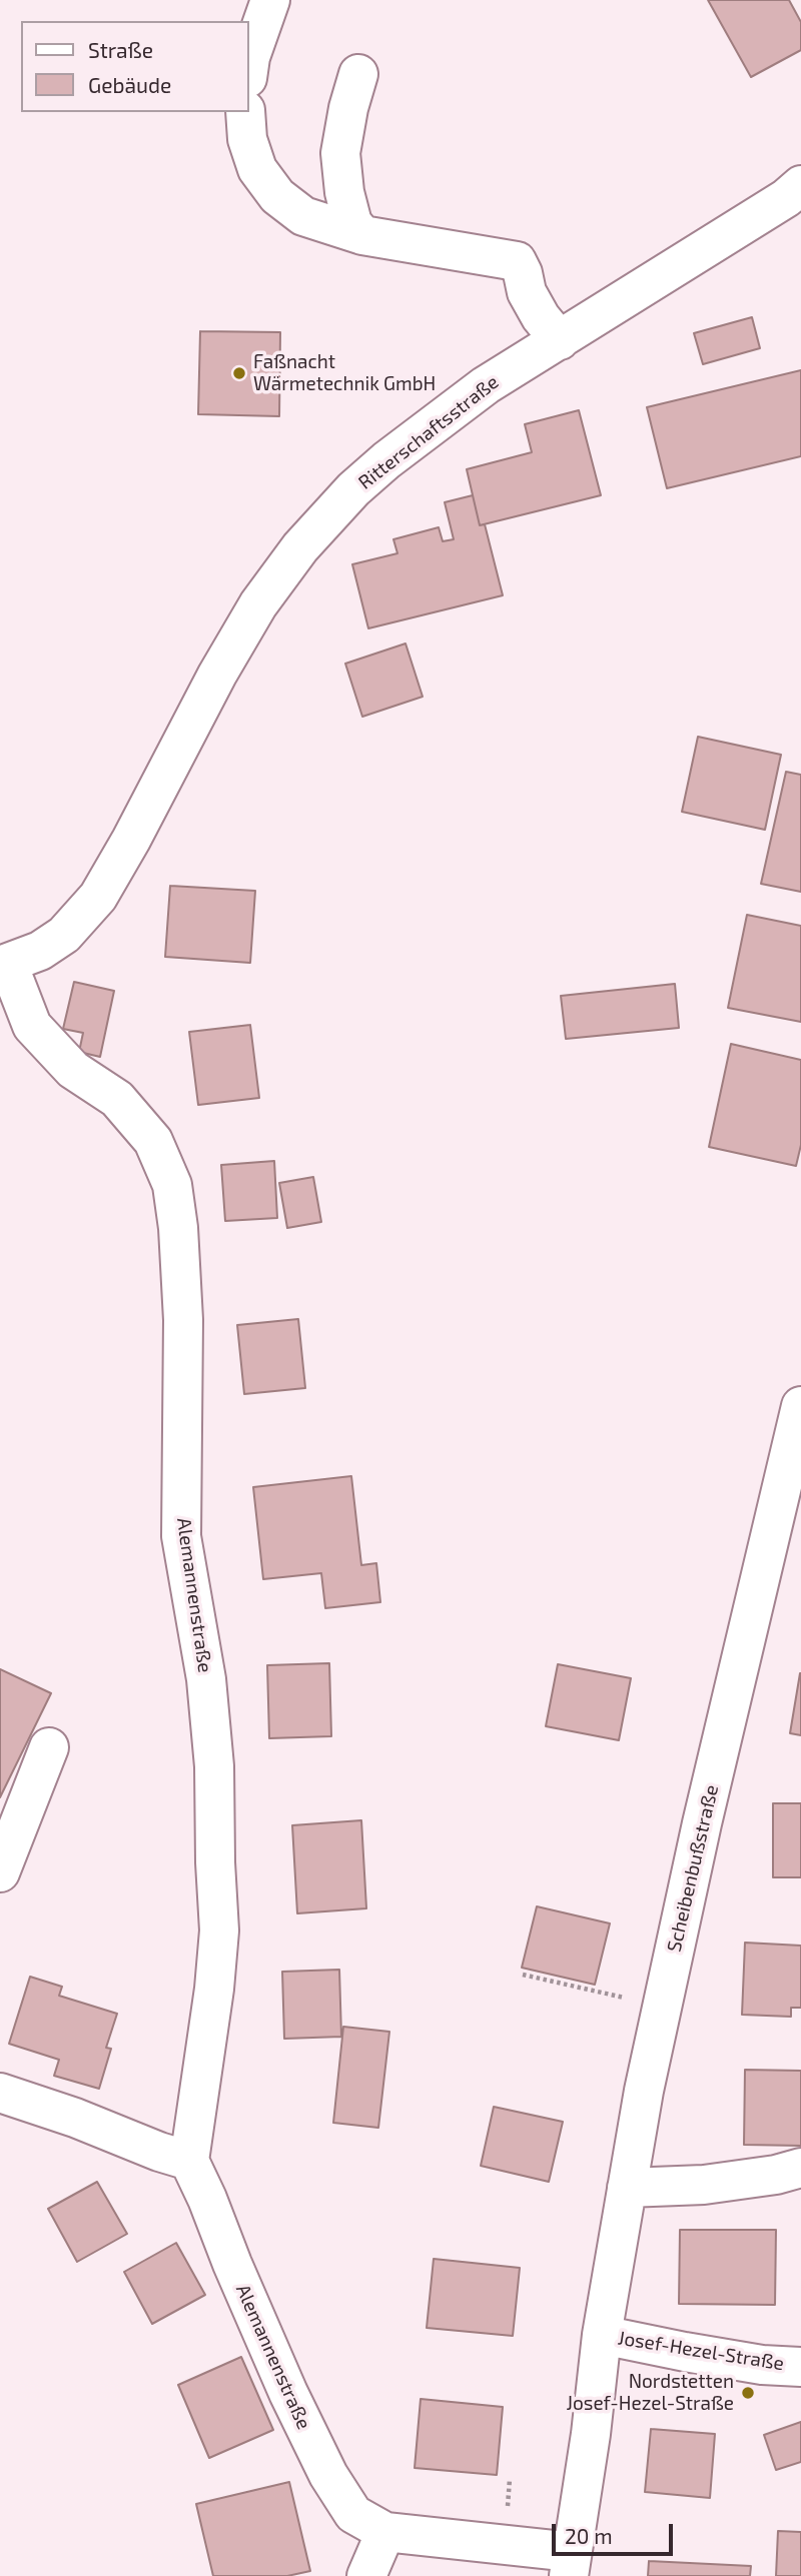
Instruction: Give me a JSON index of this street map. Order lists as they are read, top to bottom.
{
  "streets": {
    "street": [
      "Ritterschaftsstraße",
      "Alemannenstraße",
      "Scheibenbußstraße",
      "Josef-Hezel-Straße"
    ]
  },
  "crossings": [
    ["Ritterschaftsstraße", "Alemannenstraße"],
    ["Alemannenstraße", "Scheibenbußstraße"],
    ["Scheibenbußstraße", "Josef-Hezel-Straße"]
  ],
  "places": ["Faßnacht Wärmetechnik GmbH", "Nordstetten Josef-Hezel-Straße"],
  "legend": ["Straße", "Gebäude"],
  "scale_bar": "20 m"
}
